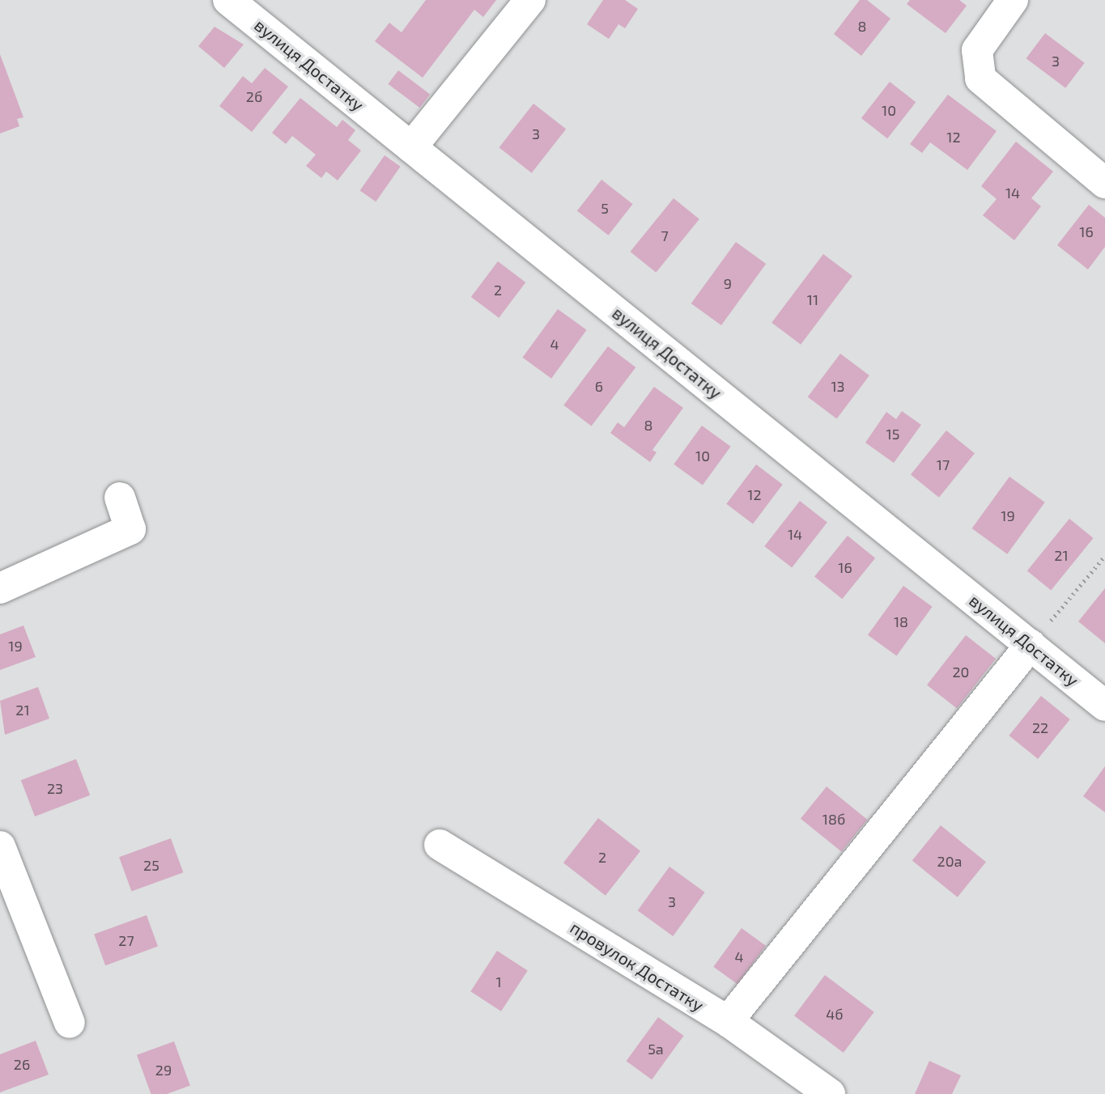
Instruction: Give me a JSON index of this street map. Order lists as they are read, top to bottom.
{
  "streets": {
    "street": ["вулиця Достатку", "провулок Достатку"]
  },
  "house_numbers": [
    "8",
    "3",
    "2б",
    "10",
    "3",
    "12",
    "14",
    "5",
    "16",
    "7",
    "9",
    "2",
    "11",
    "4",
    "6",
    "13",
    "8",
    "15",
    "10",
    "17",
    "12",
    "19",
    "14",
    "21",
    "16",
    "18",
    "19",
    "20",
    "21",
    "22",
    "23",
    "18б",
    "2",
    "20а",
    "25",
    "3",
    "27",
    "4",
    "1",
    "4б",
    "5а",
    "26",
    "29"
  ]
}
